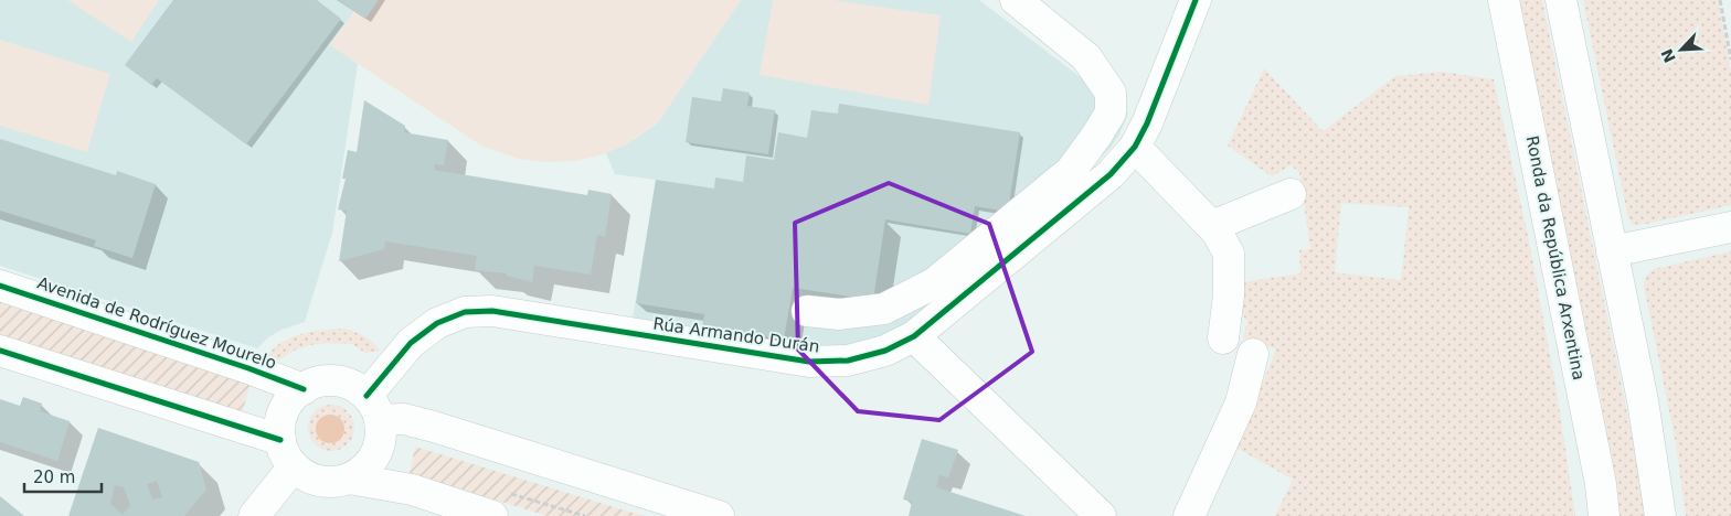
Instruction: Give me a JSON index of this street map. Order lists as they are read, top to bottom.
{
  "streets": {
    "street": ["Ronda da República Arxentina", "Avenida de Rodríguez Mourelo", "Rúa Armando Durán"]
  },
  "crossings": [
    ["Avenida de Rodríguez Mourelo", "Rúa Armando Durán"]
  ],
  "scale_bar": "20 m",
  "north": "bottom left"
}
